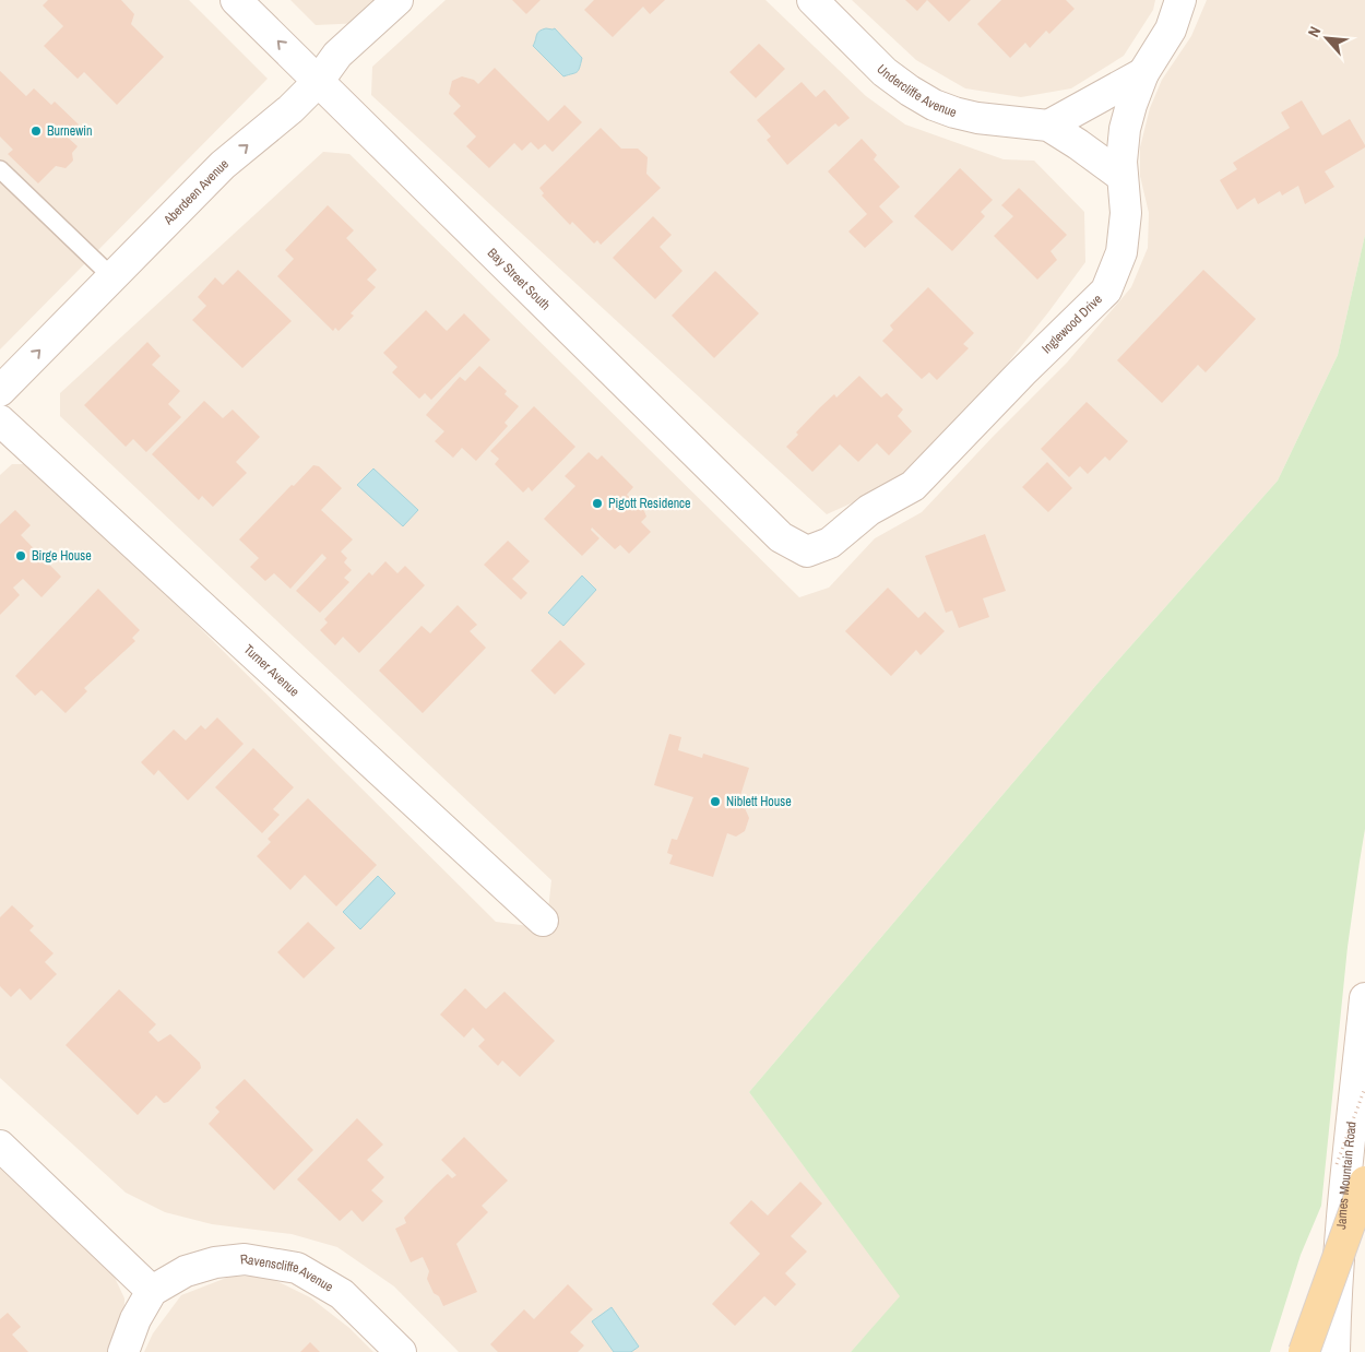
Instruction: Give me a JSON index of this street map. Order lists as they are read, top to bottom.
{
  "streets": {
    "street": [
      "Undercliffe Avenue",
      "Aberdeen Avenue",
      "Bay Street South",
      "Inglewood Drive",
      "Turner Avenue",
      "James Mountain Road",
      "Ravenscliffe Avenue"
    ]
  },
  "crossings": [
    ["Undercliffe Avenue", "Inglewood Drive"],
    ["Aberdeen Avenue", "Bay Street South"],
    ["Bay Street South", "Inglewood Drive"]
  ],
  "one_way": ["Aberdeen Avenue"],
  "places": [
    "Burnewin",
    "Pigott Residence",
    "Birge House",
    "Niblett House"
  ],
  "north": "top left"
}
